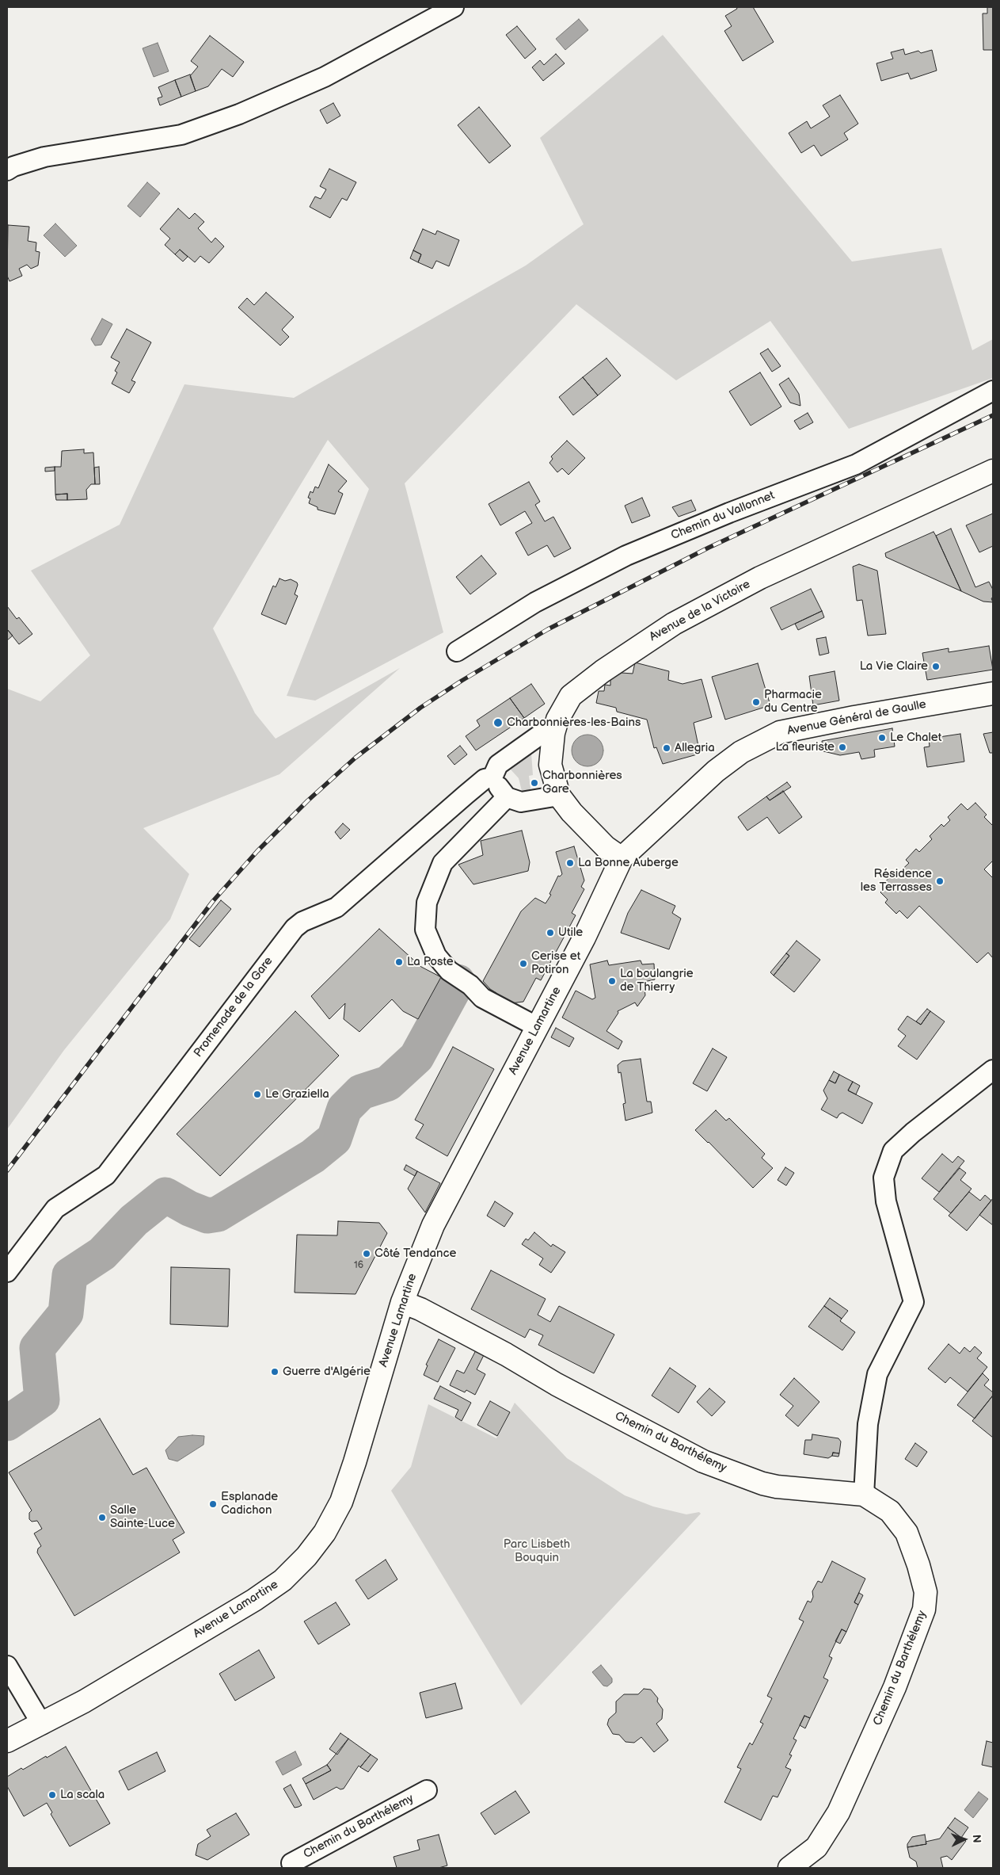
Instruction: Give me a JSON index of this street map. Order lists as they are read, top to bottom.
{
  "streets": {
    "street": [
      "Chemin du Vallonnet",
      "Avenue de la Victoire",
      "Avenue Général de Gaulle",
      "Promenade de la Gare",
      "Avenue Lamartine",
      "Chemin du Barthélemy"
    ]
  },
  "crossings": [
    ["Avenue de la Victoire", "Avenue Général de Gaulle"],
    ["Avenue de la Victoire", "Avenue Lamartine"],
    ["Avenue Général de Gaulle", "Avenue Lamartine"],
    ["Avenue Lamartine", "Chemin du Barthélemy"]
  ],
  "parks": ["Parc Lisbeth Bouquin"],
  "places": [
    "La Vie Claire",
    "Pharmacie du Centre",
    "Charbonnières-les-Bains",
    "Le Chalet",
    "La fleuriste",
    "Allegria",
    "Charbonnières Gare",
    "La Bonne Auberge",
    "Résidence les Terrasses",
    "Utile",
    "La Poste",
    "Cerise et Potiron",
    "La boulangrie de Thierry",
    "Le Graziella",
    "Côté Tendance",
    "Guerre d'Algérie",
    "Esplanade Cadichon",
    "Salle Sainte-Luce",
    "La scala"
  ],
  "house_numbers": ["16"],
  "north": "right"
}
